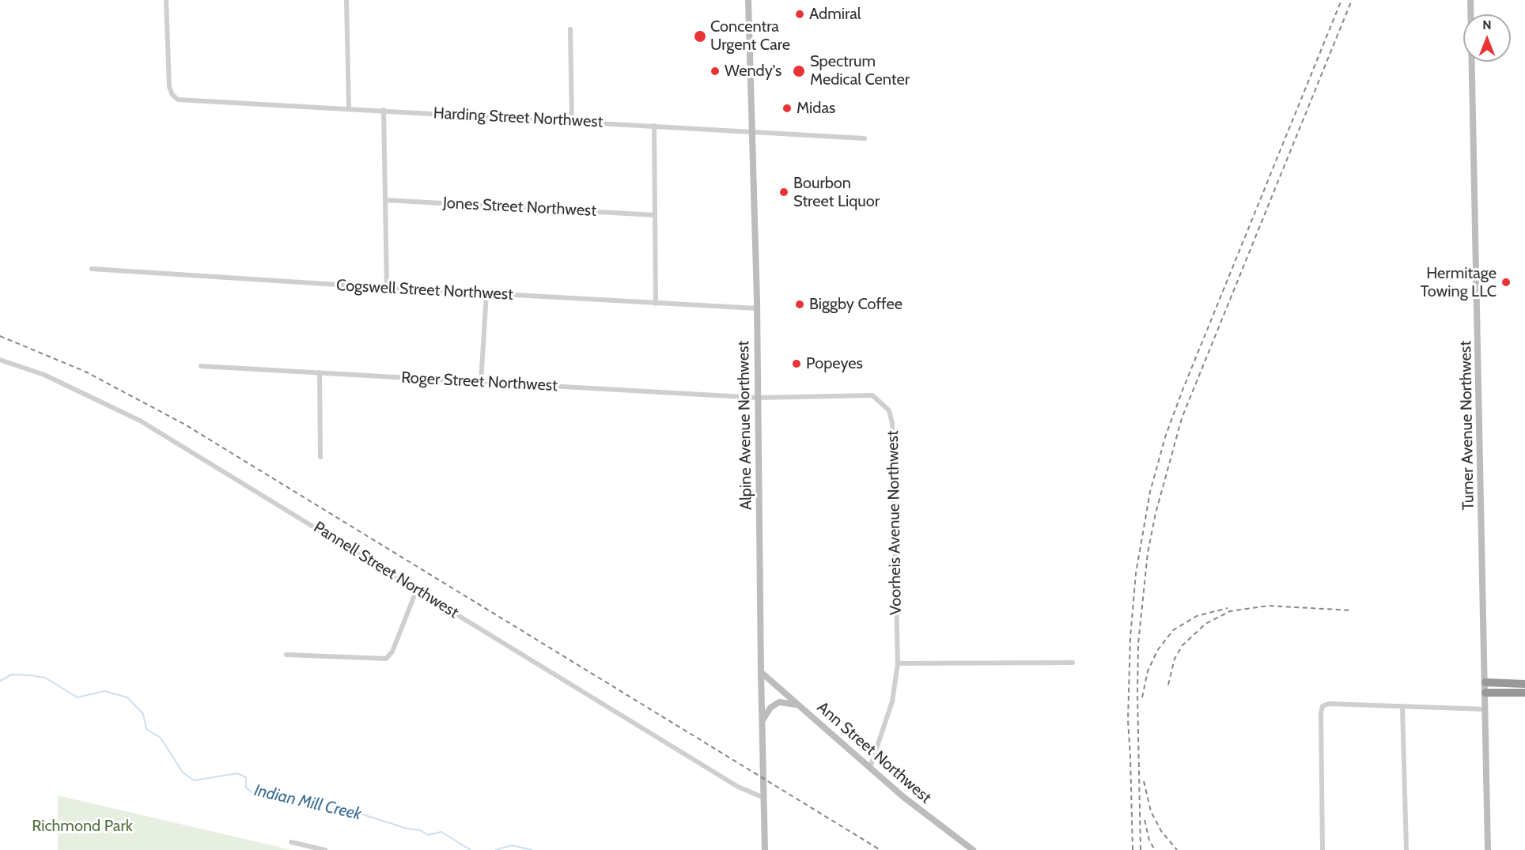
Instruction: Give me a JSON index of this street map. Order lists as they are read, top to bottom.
{
  "streets": {
    "main road": ["Alpine Avenue Northwest", "Turner Avenue Northwest", "Ann Street Northwest"],
    "street": [
      "Harding Street Northwest",
      "Jones Street Northwest",
      "Cogswell Street Northwest",
      "Roger Street Northwest",
      "Voorheis Avenue Northwest",
      "Pannell Street Northwest"
    ]
  },
  "crossings": [
    ["Harding Street Northwest", "Alpine Avenue Northwest"],
    ["Cogswell Street Northwest", "Alpine Avenue Northwest"],
    ["Roger Street Northwest", "Alpine Avenue Northwest"],
    ["Roger Street Northwest", "Voorheis Avenue Northwest"],
    ["Alpine Avenue Northwest", "Voorheis Avenue Northwest"],
    ["Alpine Avenue Northwest", "Pannell Street Northwest"],
    ["Alpine Avenue Northwest", "Ann Street Northwest"],
    ["Voorheis Avenue Northwest", "Ann Street Northwest"]
  ],
  "water": ["Indian Mill Creek"],
  "parks": ["Richmond Park"],
  "places": [
    "Admiral",
    "Concentra Urgent Care",
    "Wendy's",
    "Spectrum Medical Center",
    "Midas",
    "Bourbon Street Liquor",
    "Hermitage Towing LLC",
    "Biggby Coffee",
    "Popeyes"
  ],
  "north": "top"
}
